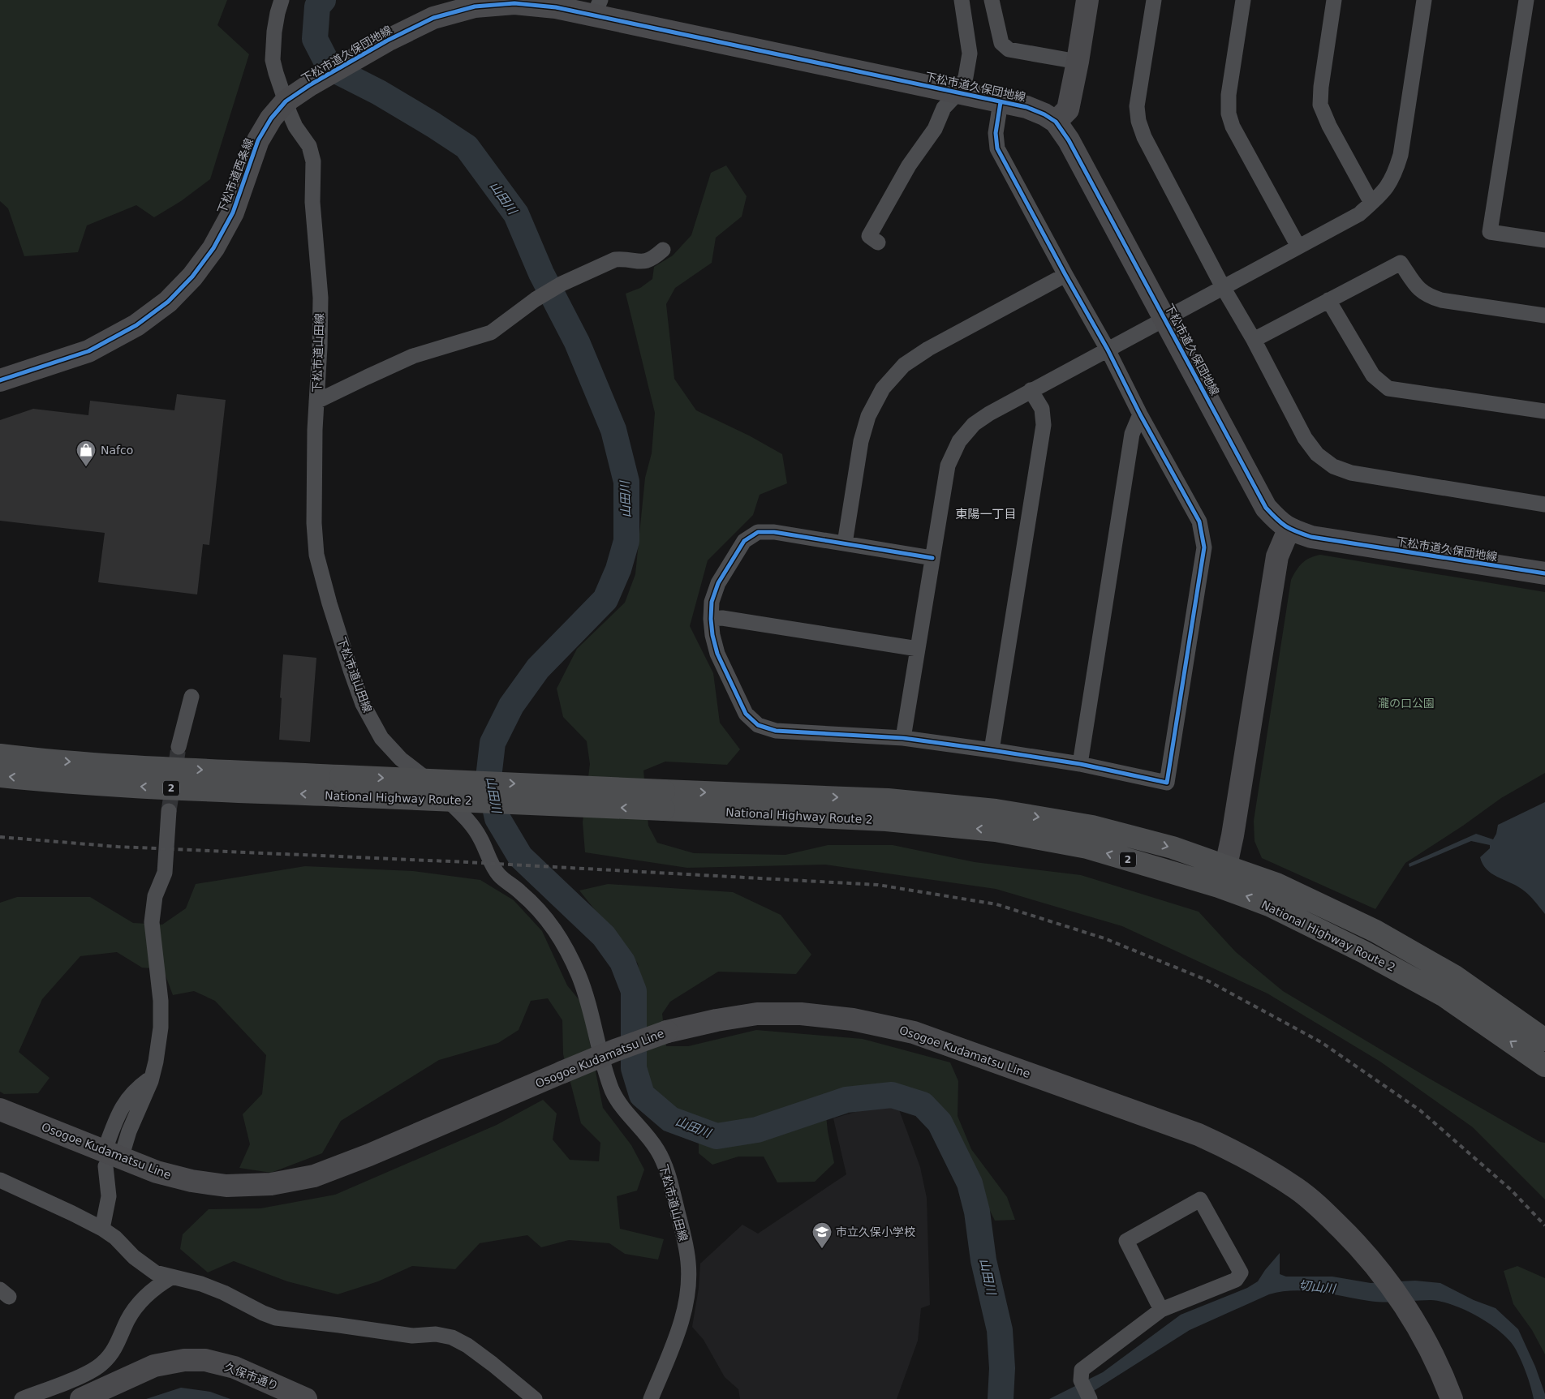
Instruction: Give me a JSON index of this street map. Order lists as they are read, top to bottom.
{
  "streets": {
    "highway": ["2", "National Highway Route 2"],
    "street": [
      "下松市道久保団地線",
      "下松市道西条線",
      "下松市道山田線",
      "Osogoe Kudamatsu Line",
      "久保市通り"
    ]
  },
  "crossings": [
    ["下松市道久保団地線", "下松市道西条線"],
    ["下松市道久保団地線", "下松市道山田線"],
    ["下松市道西条線", "下松市道山田線"]
  ],
  "districts": ["東陽一丁目"],
  "water": ["山田川", "切山川"],
  "parks": ["瀧の口公園"],
  "places": {
    "shop": ["Nafco"],
    "school or university": ["市立久保小学校"]
  }
}
